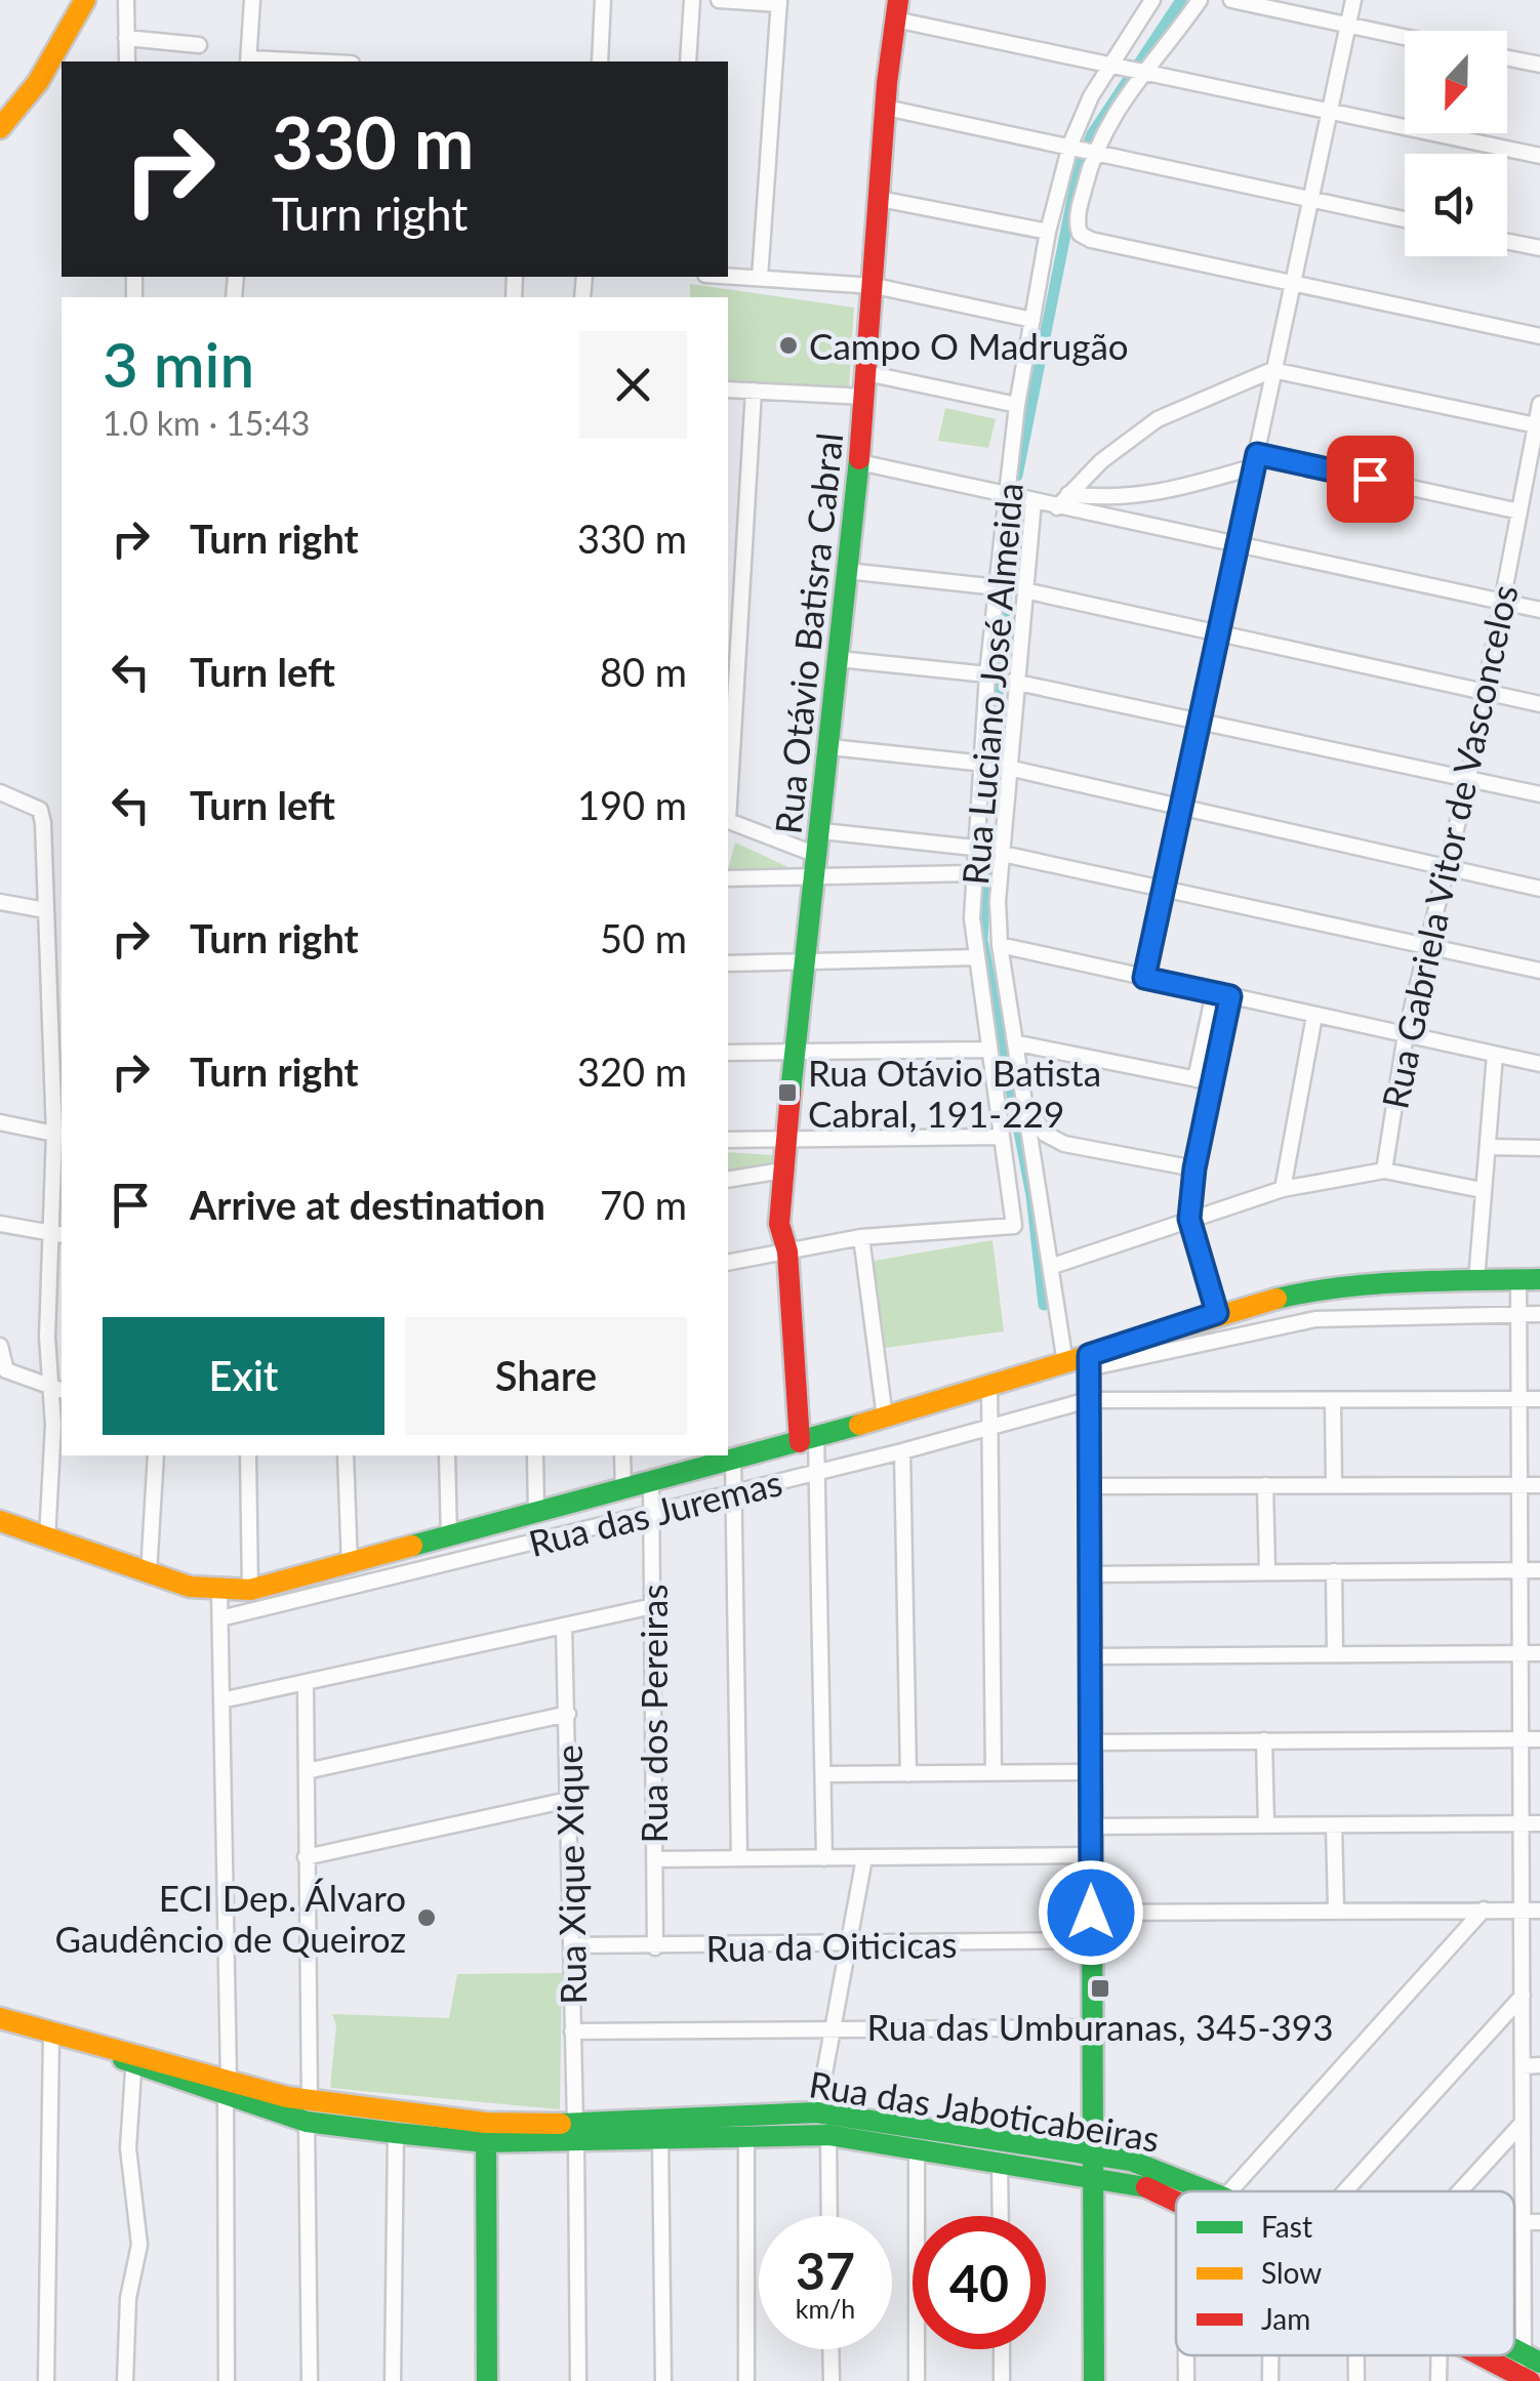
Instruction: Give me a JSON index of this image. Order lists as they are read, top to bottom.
{
  "streets": {
    "street": [
      "Rua Otávio Batisra Cabral",
      "Rua Luciano José Almeida",
      "Rua Gabriela Vitor de Vasconcelos",
      "Rua das Juremas",
      "Rua dos Pereiras",
      "Rua Xique Xique",
      "Rua da Oiticicas",
      "Rua das Jaboticabeiras"
    ]
  },
  "crossings": [
    ["Rua das Juremas", "Rua dos Pereiras"],
    ["Rua dos Pereiras", "Rua da Oiticicas"],
    ["Rua Xique Xique", "Rua da Oiticicas"],
    ["Rua Xique Xique", "Rua das Jaboticabeiras"]
  ],
  "places": {
    "other": ["Campo O Madrugão", "ECI Dep. Álvaro Gaudêncio de Queiroz"],
    "transit": ["Rua Otávio Batista Cabral, 191-229", "Rua das Umburanas, 345-393"]
  },
  "legend": ["Fast", "Slow", "Jam"],
  "north": "bottom",
  "page": {
    "turn": ["330 m", "Turn right"],
    "heading": ["3 min", "1.0 km · 15:43"],
    "list": [
      {
        "name": "Turn right",
        "value": "330 m"
      },
      {
        "name": "Turn left",
        "value": "80 m"
      },
      {
        "name": "Turn left",
        "value": "190 m"
      },
      {
        "name": "Turn right",
        "value": "50 m"
      },
      {
        "name": "Turn right",
        "value": "320 m"
      },
      {
        "name": "Arrive at destination",
        "value": "70 m"
      }
    ],
    "buttons": ["Exit", "Share"],
    "speed": "37 km/h",
    "limit": "40"
  }
}
